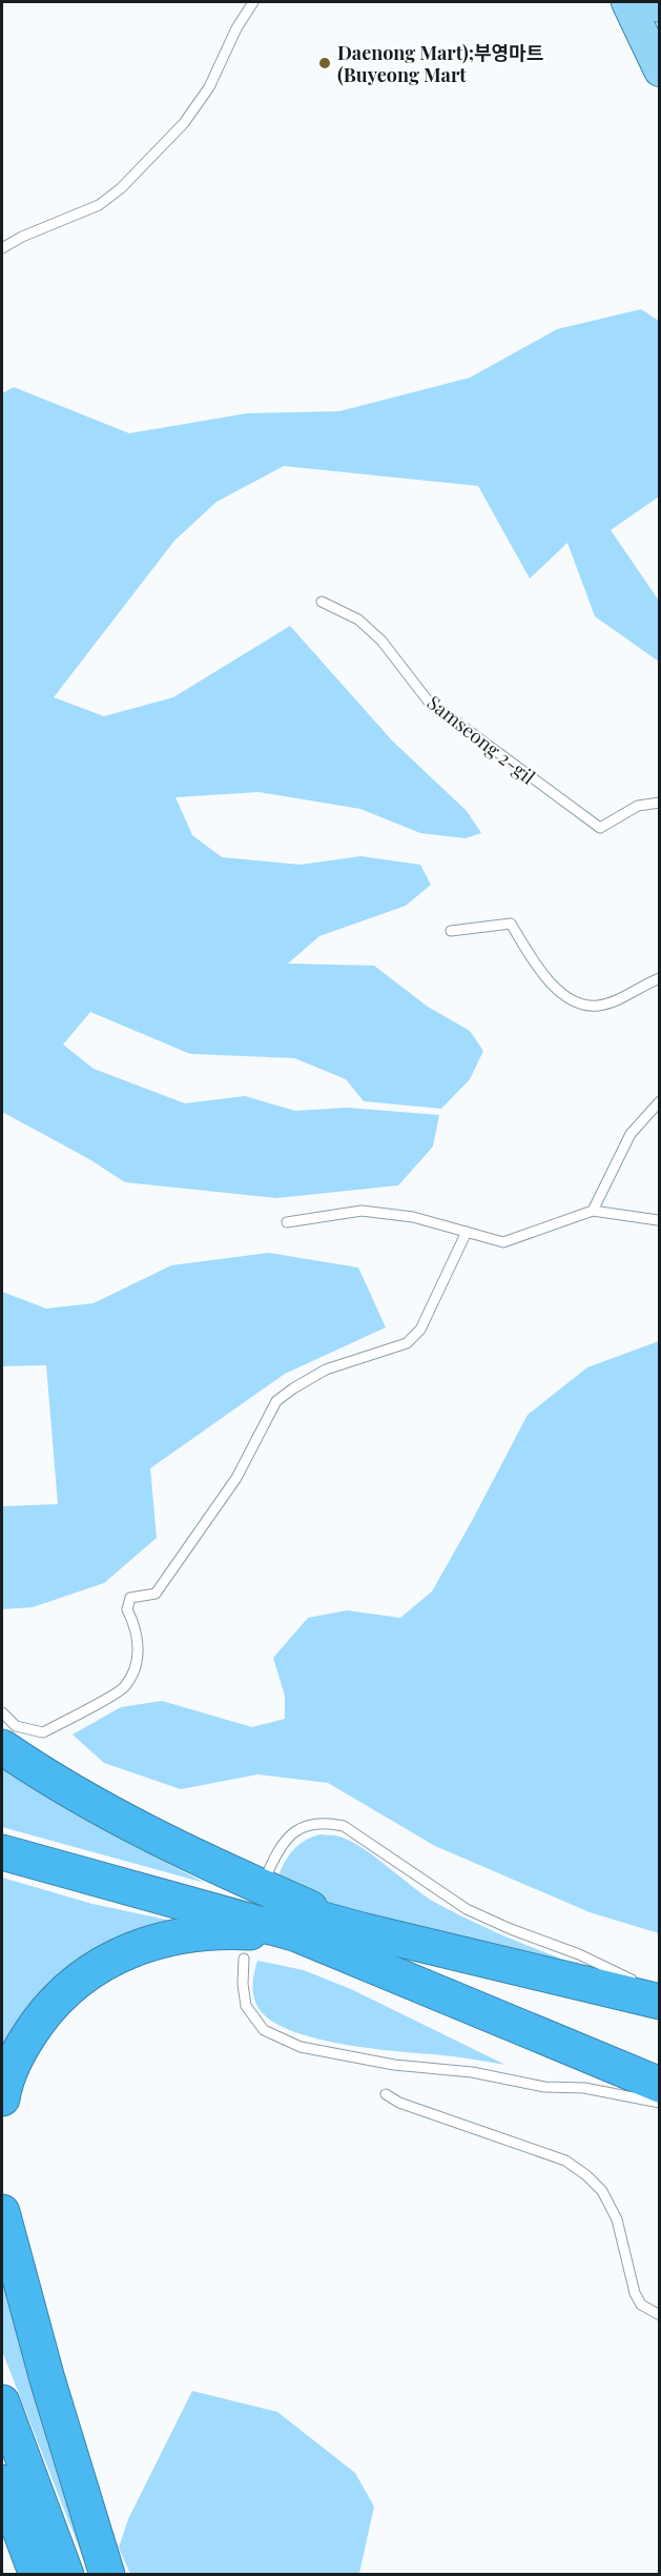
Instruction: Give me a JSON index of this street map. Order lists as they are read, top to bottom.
{
  "streets": {
    "lane": ["Samseong 2-gil"]
  },
  "places": ["Daenong Mart);부영마트 (Buyeong Mart"]
}
